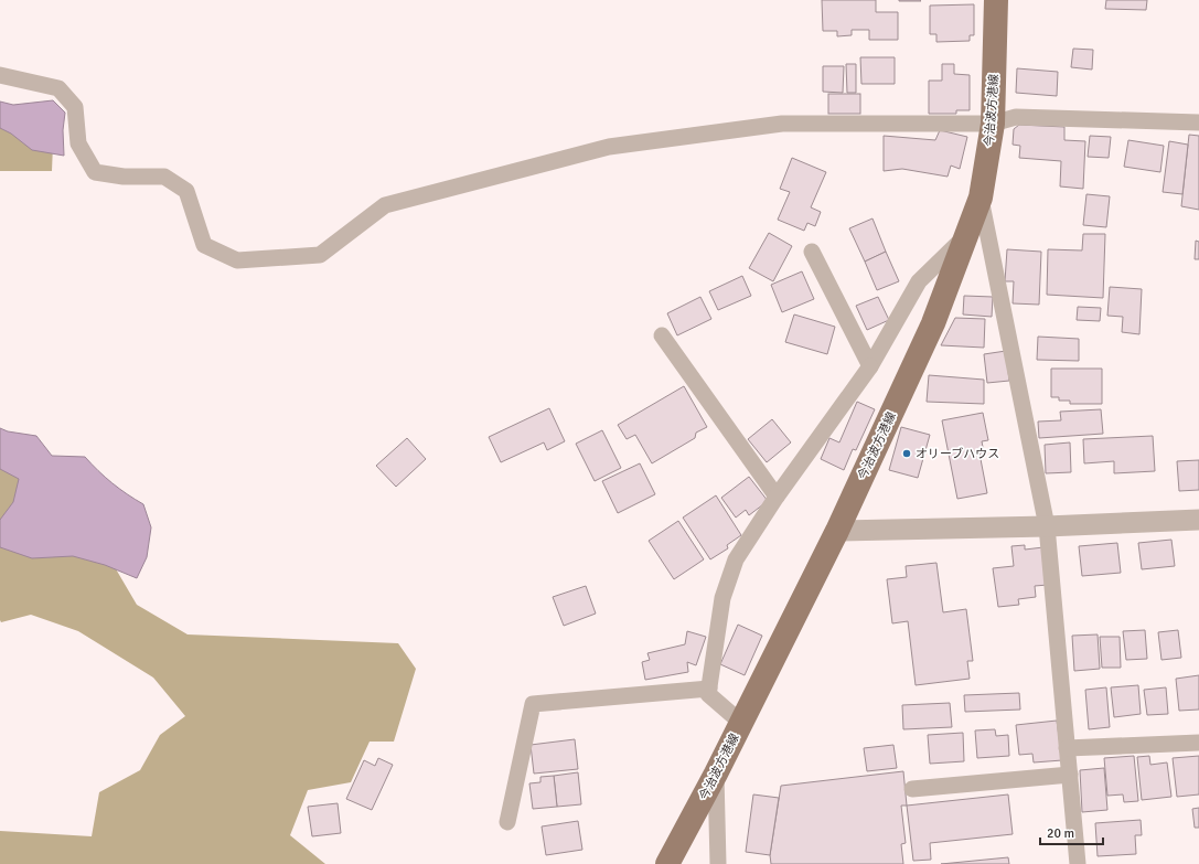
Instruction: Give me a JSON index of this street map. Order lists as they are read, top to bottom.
{
  "streets": {
    "main road": ["今治波方港線"]
  },
  "places": ["オリーブハウス"],
  "scale_bar": "20 m"
}
